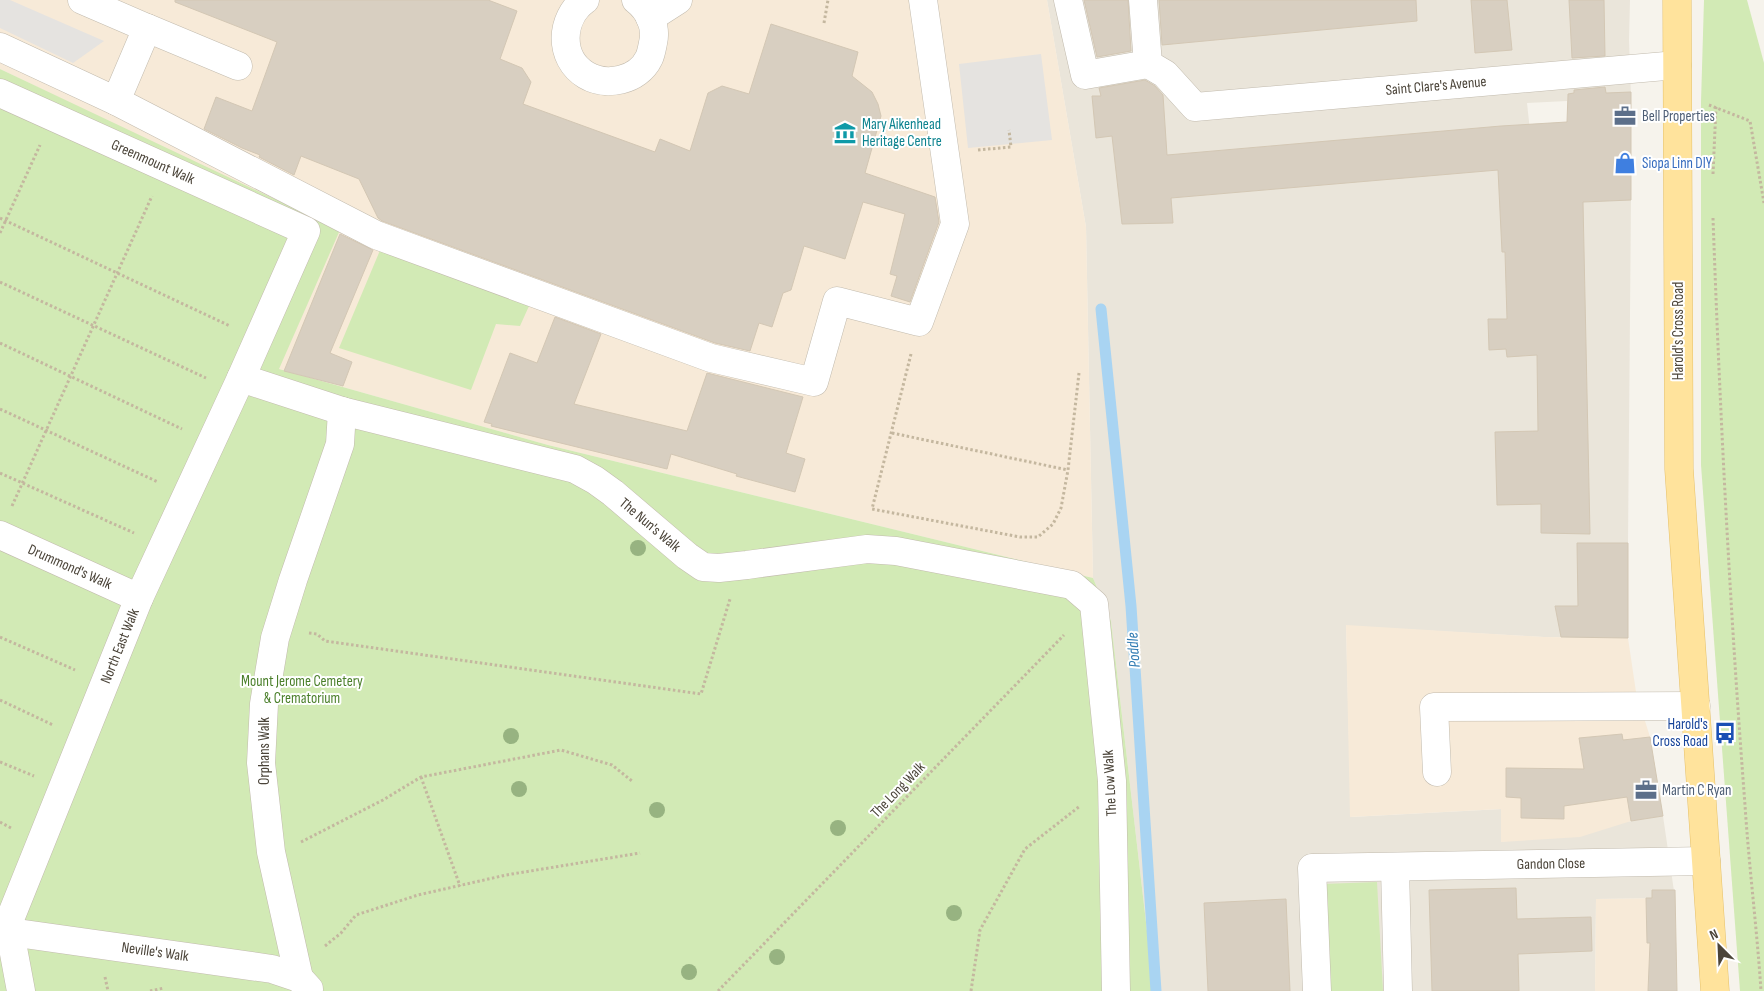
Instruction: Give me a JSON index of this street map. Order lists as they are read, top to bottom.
{
  "streets": {
    "main road": ["Harold's Cross Road"],
    "street": [
      "Saint Clare's Avenue",
      "Greenmount Walk",
      "The Nun's Walk",
      "Drummond's Walk",
      "North East Walk",
      "Orphans Walk",
      "The Low Walk",
      "Gandon Close",
      "Neville's Walk"
    ],
    "path": ["The Long Walk"]
  },
  "crossings": [
    ["Saint Clare's Avenue", "Harold's Cross Road"],
    ["Greenmount Walk", "North East Walk"],
    ["Harold's Cross Road", "Gandon Close"],
    ["The Nun's Walk", "North East Walk"],
    ["The Nun's Walk", "Orphans Walk"],
    ["The Nun's Walk", "The Low Walk"],
    ["The Nun's Walk", "The Long Walk"],
    ["Drummond's Walk", "North East Walk"],
    ["North East Walk", "Neville's Walk"],
    ["Orphans Walk", "Neville's Walk"],
    ["The Low Walk", "The Long Walk"]
  ],
  "water": ["Poddle"],
  "parks": ["Mount Jerome Cemetery & Crematorium"],
  "places": {
    "office": ["Bell Properties", "Martin C Ryan"],
    "museum": ["Mary Aikenhead Heritage Centre"],
    "shop": ["Siopa Linn DIY"],
    "bus stop": ["Harold's Cross Road"]
  },
  "north": "top left"
}
